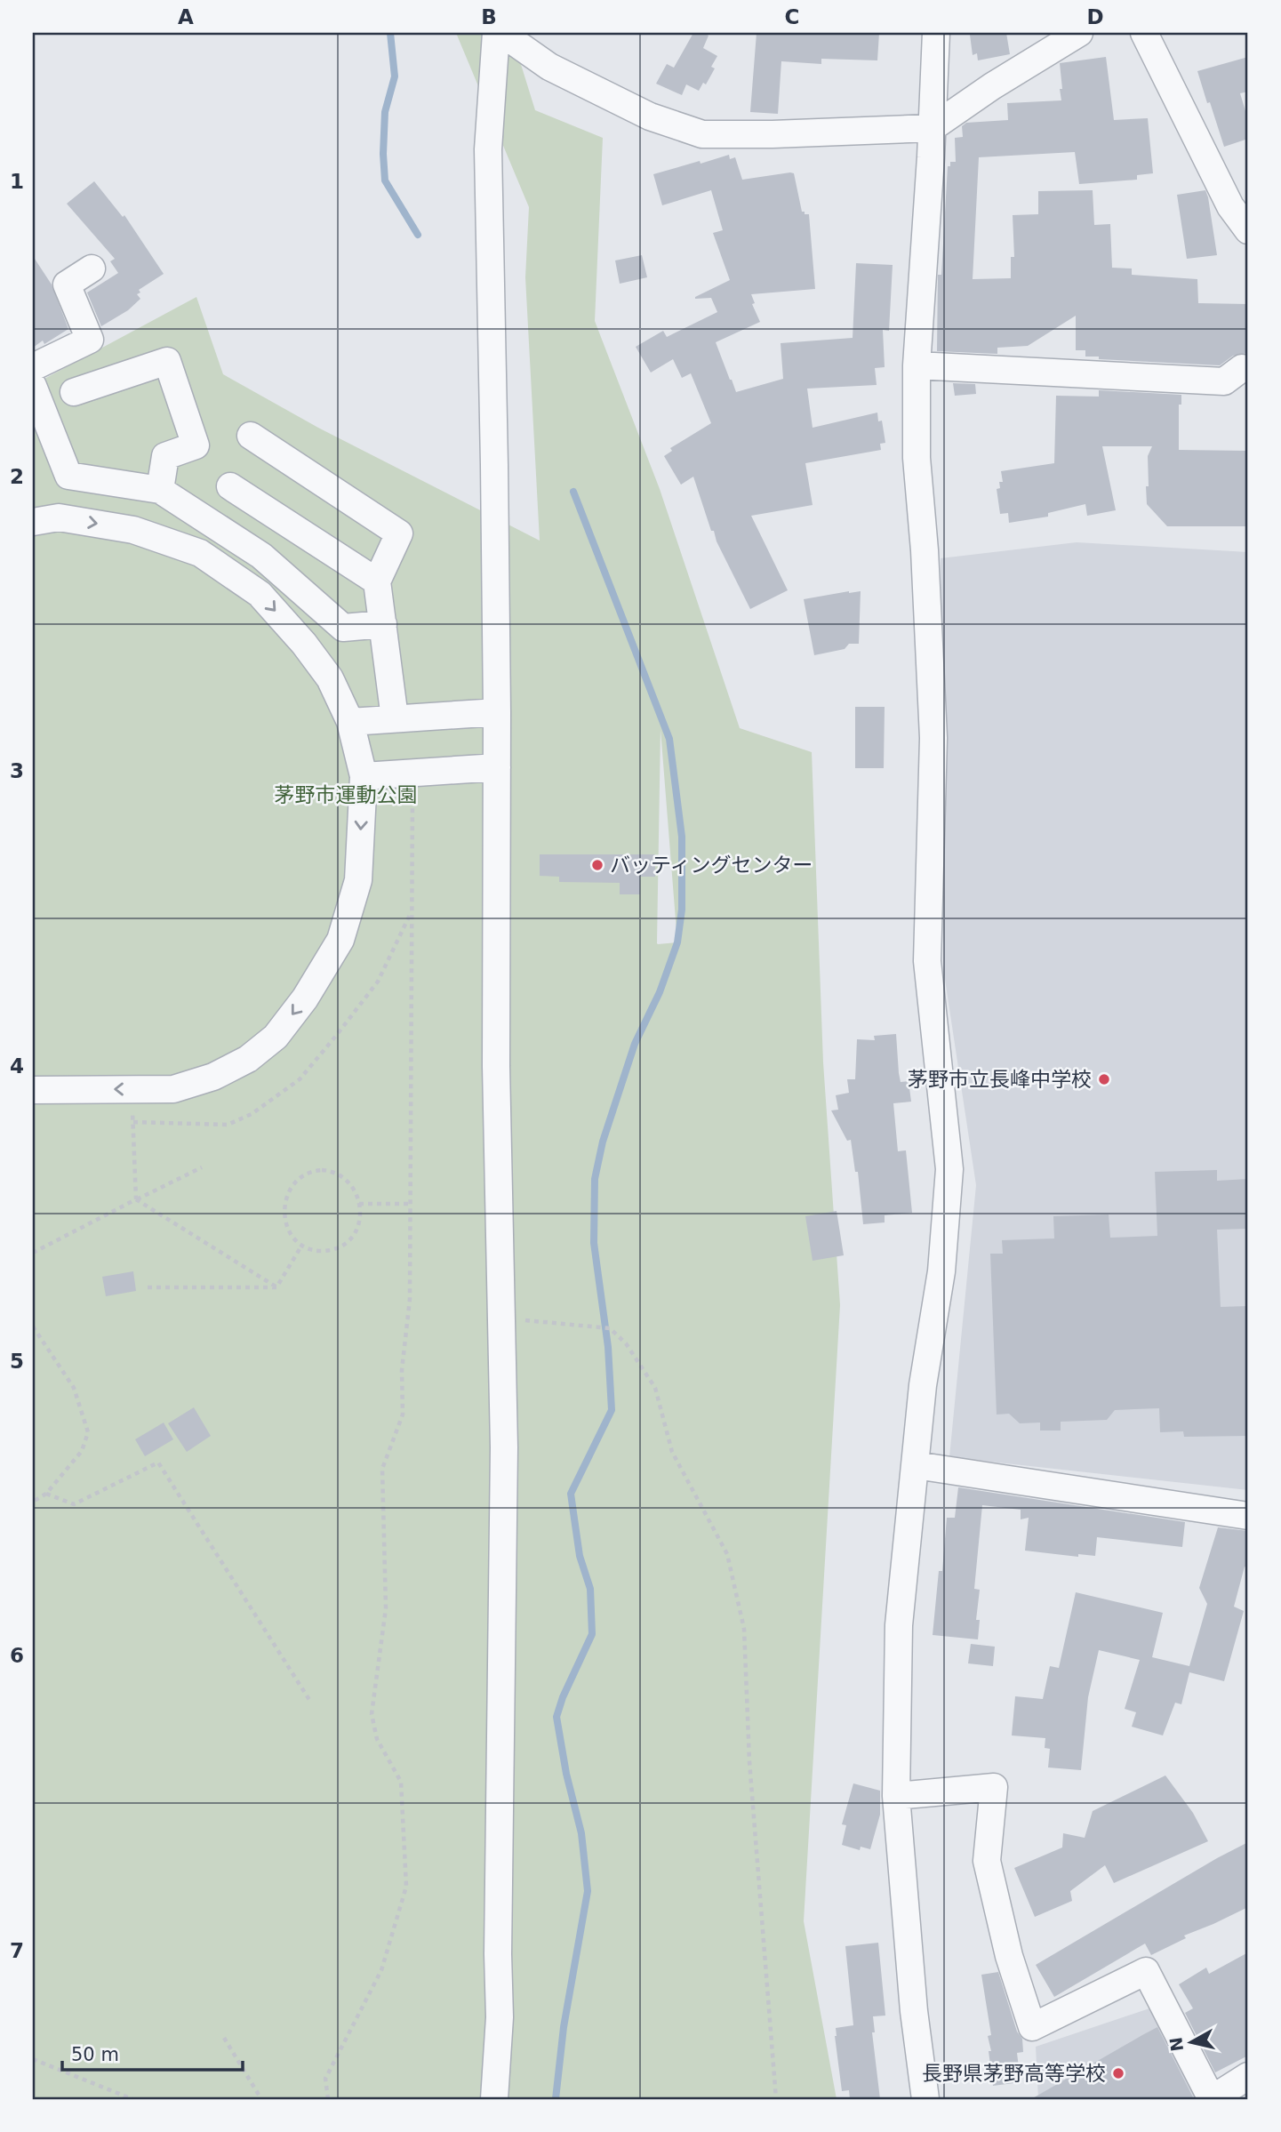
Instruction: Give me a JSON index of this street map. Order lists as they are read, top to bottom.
{
  "parks": ["茅野市運動公園"],
  "places": ["バッティングセンター", "茅野市立長峰中学校", "長野県茅野高等学校"],
  "scale_bar": "50 m",
  "north": "left",
  "grid": {
    "columns": [
      "A",
      "B",
      "C",
      "D"
    ],
    "rows": [
      "1",
      "2",
      "3",
      "4",
      "5",
      "6",
      "7"
    ]
  }
}
